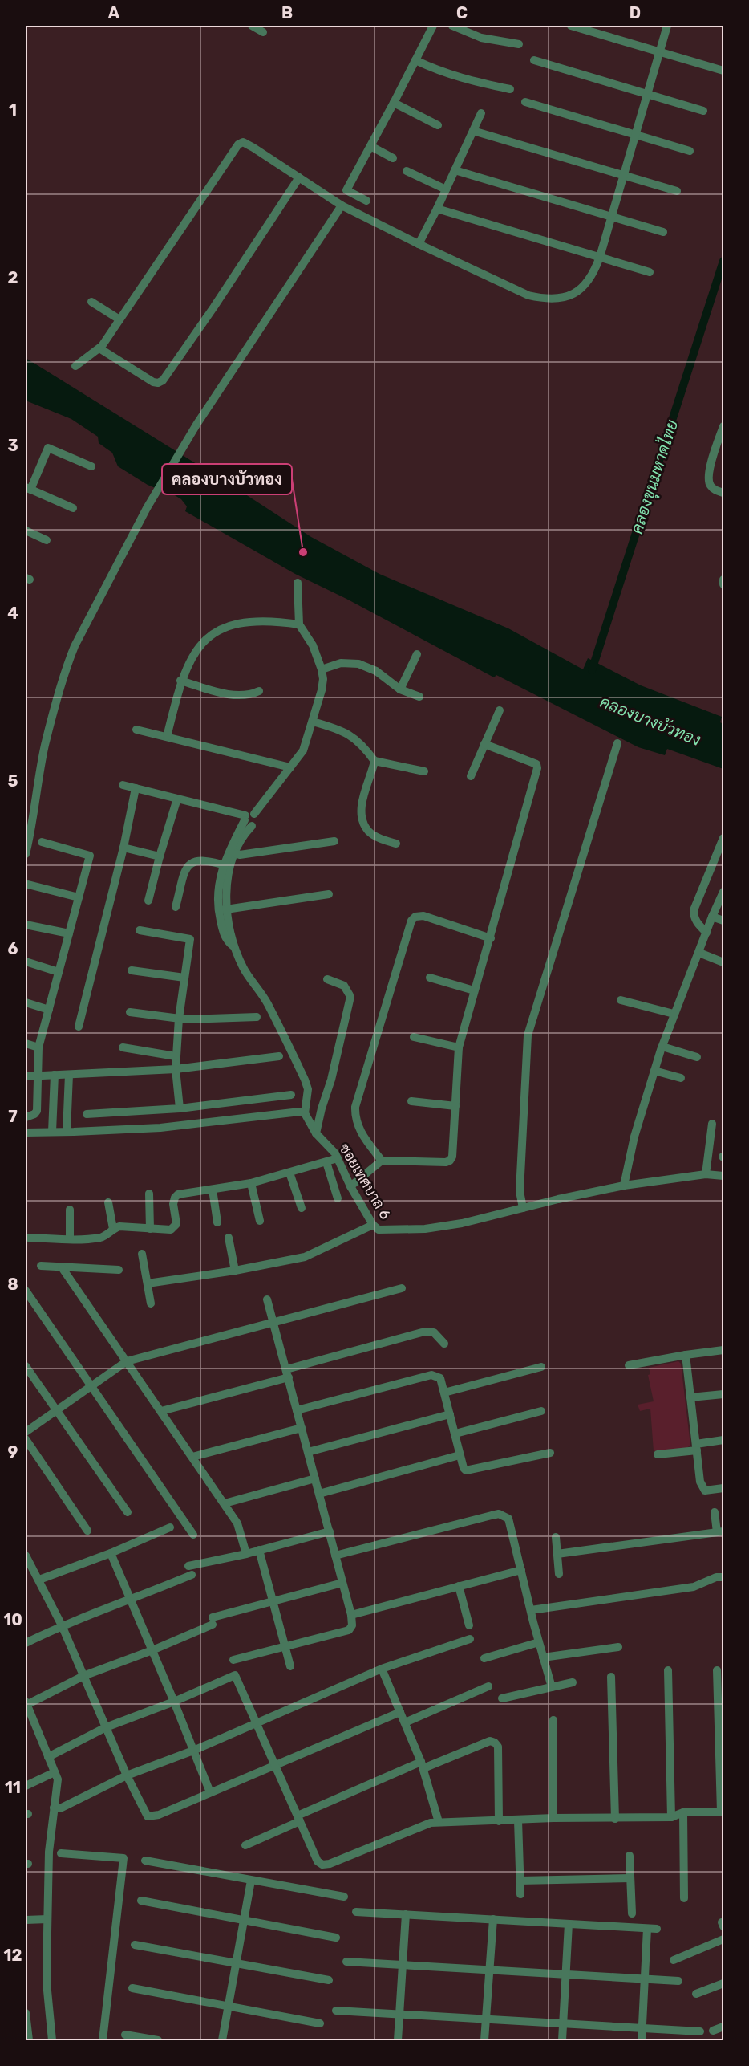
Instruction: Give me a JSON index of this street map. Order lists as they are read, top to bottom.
{
  "streets": {
    "street": ["ซอยเทศบาล 6"]
  },
  "water": ["คลองขุนมหาดไทย", "คลองบางบัวทอง"],
  "places": ["คลองบางบัวทอง"],
  "grid": {
    "columns": [
      "A",
      "B",
      "C",
      "D"
    ],
    "rows": [
      "1",
      "2",
      "3",
      "4",
      "5",
      "6",
      "7",
      "8",
      "9",
      "10",
      "11",
      "12"
    ]
  }
}
